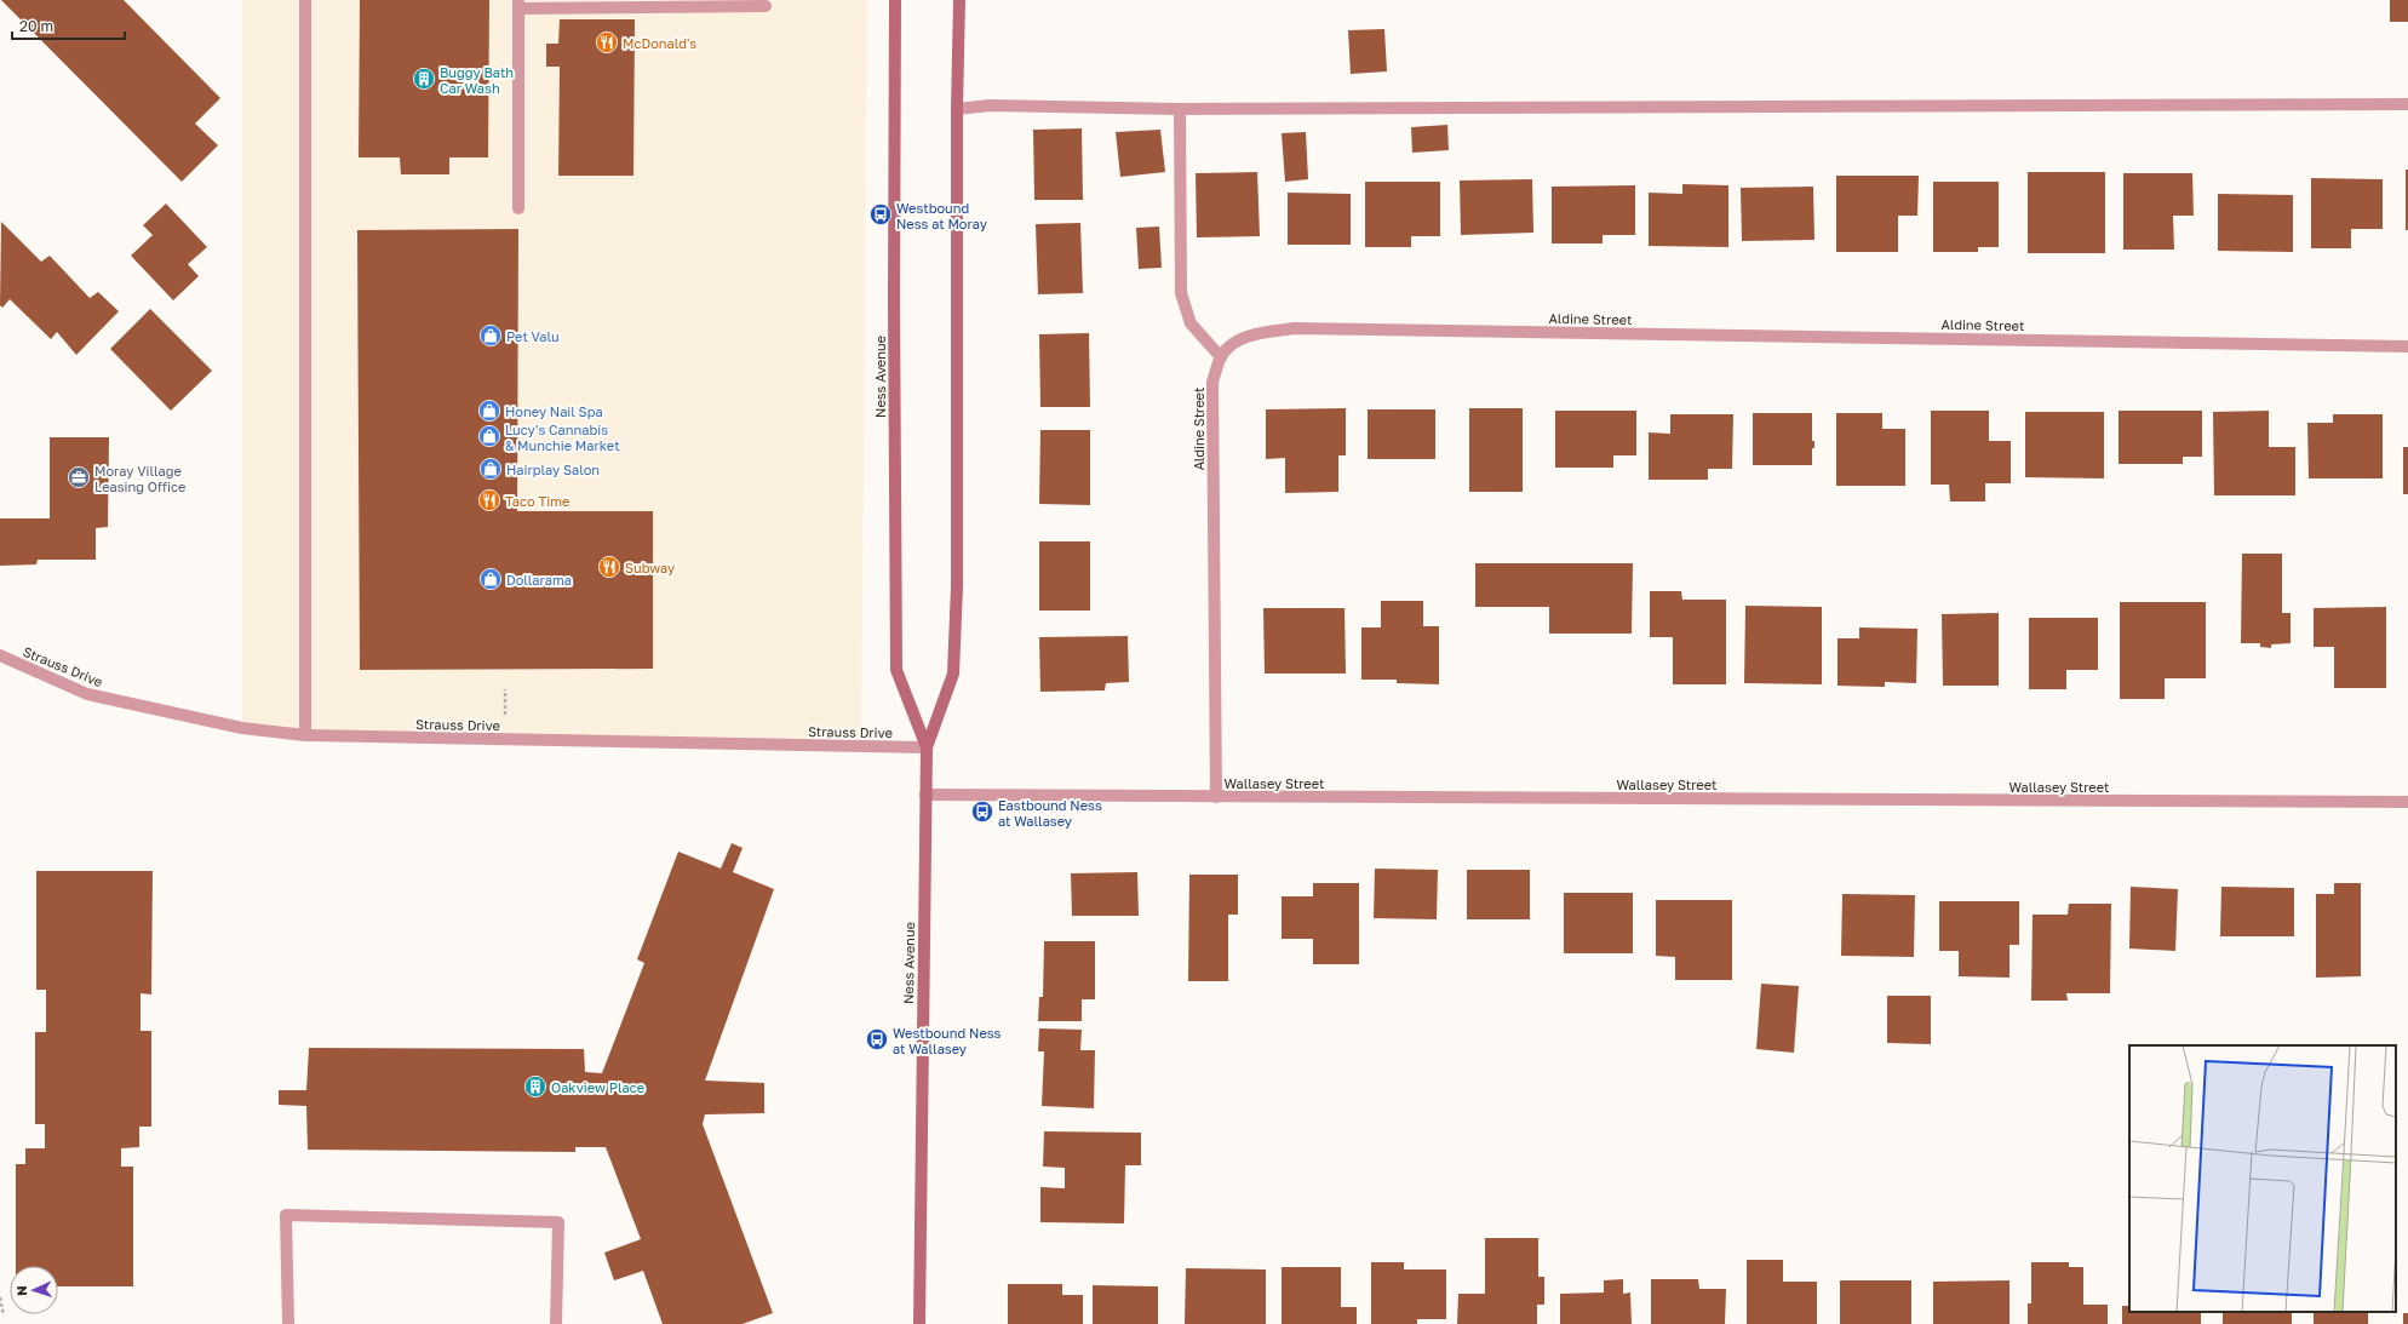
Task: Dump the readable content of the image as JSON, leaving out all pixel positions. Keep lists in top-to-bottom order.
{
  "streets": {
    "main road": ["Ness Avenue"],
    "street": ["Aldine Street", "Strauss Drive", "Wallasey Street"]
  },
  "crossings": [
    ["Aldine Street", "Wallasey Street"],
    ["Ness Avenue", "Strauss Drive"],
    ["Ness Avenue", "Wallasey Street"]
  ],
  "places": {
    "restaurant": ["McDonald's", "Taco Time", "Subway"],
    "building": ["Buggy Bath Car Wash", "Oakview Place"],
    "bus stop": ["Westbound Ness at Moray", "Eastbound Ness at Wallasey", "Westbound Ness at Wallasey"],
    "shop": [
      "Pet Valu",
      "Honey Nail Spa",
      "Lucy's Cannabis & Munchie Market",
      "Hairplay Salon",
      "Dollarama"
    ],
    "office": ["Moray Village Leasing Office"]
  },
  "scale_bar": "20 m",
  "north": "left"
}
